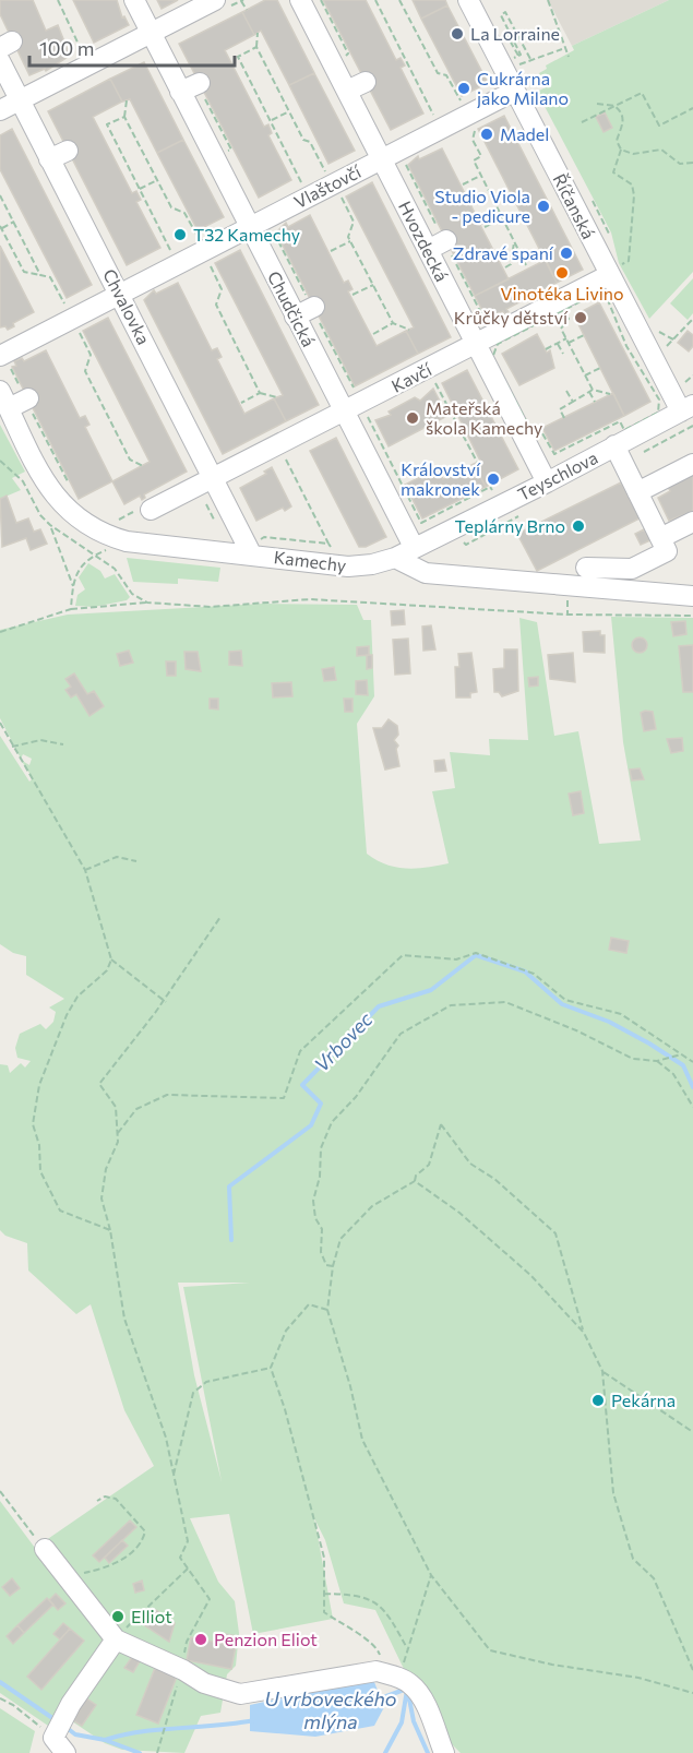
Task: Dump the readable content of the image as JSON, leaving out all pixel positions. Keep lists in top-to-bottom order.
{
  "streets": {
    "street": [
      "Vlaštovčí",
      "Říčanská",
      "Hvozdecká",
      "Chvalovka",
      "Chudčická",
      "Kavčí",
      "Teyschlova",
      "Kamechy"
    ]
  },
  "crossings": [
    ["Vlaštovčí", "Říčanská"],
    ["Vlaštovčí", "Hvozdecká"],
    ["Vlaštovčí", "Chvalovka"],
    ["Vlaštovčí", "Chudčická"],
    ["Říčanská", "Kavčí"],
    ["Říčanská", "Teyschlova"],
    ["Hvozdecká", "Kavčí"],
    ["Hvozdecká", "Teyschlova"],
    ["Chvalovka", "Kavčí"],
    ["Chvalovka", "Kamechy"],
    ["Chudčická", "Kavčí"],
    ["Chudčická", "Teyschlova"],
    ["Teyschlova", "Kamechy"]
  ],
  "water": ["Vrbovec", "U vrboveckého mlýna"],
  "places": [
    "La Lorraine",
    "Cukrárna jako Milano",
    "Madel",
    "Studio Viola - pedicure",
    "T32 Kamechy",
    "Zdravé spaní",
    "Vinotéka Livino",
    "Krůčky dětství",
    "Mateřská škola Kamechy",
    "Království makronek",
    "Teplárny Brno",
    "Pekárna",
    "Elliot",
    "Penzion Eliot"
  ],
  "scale_bar": "100 m"
}
